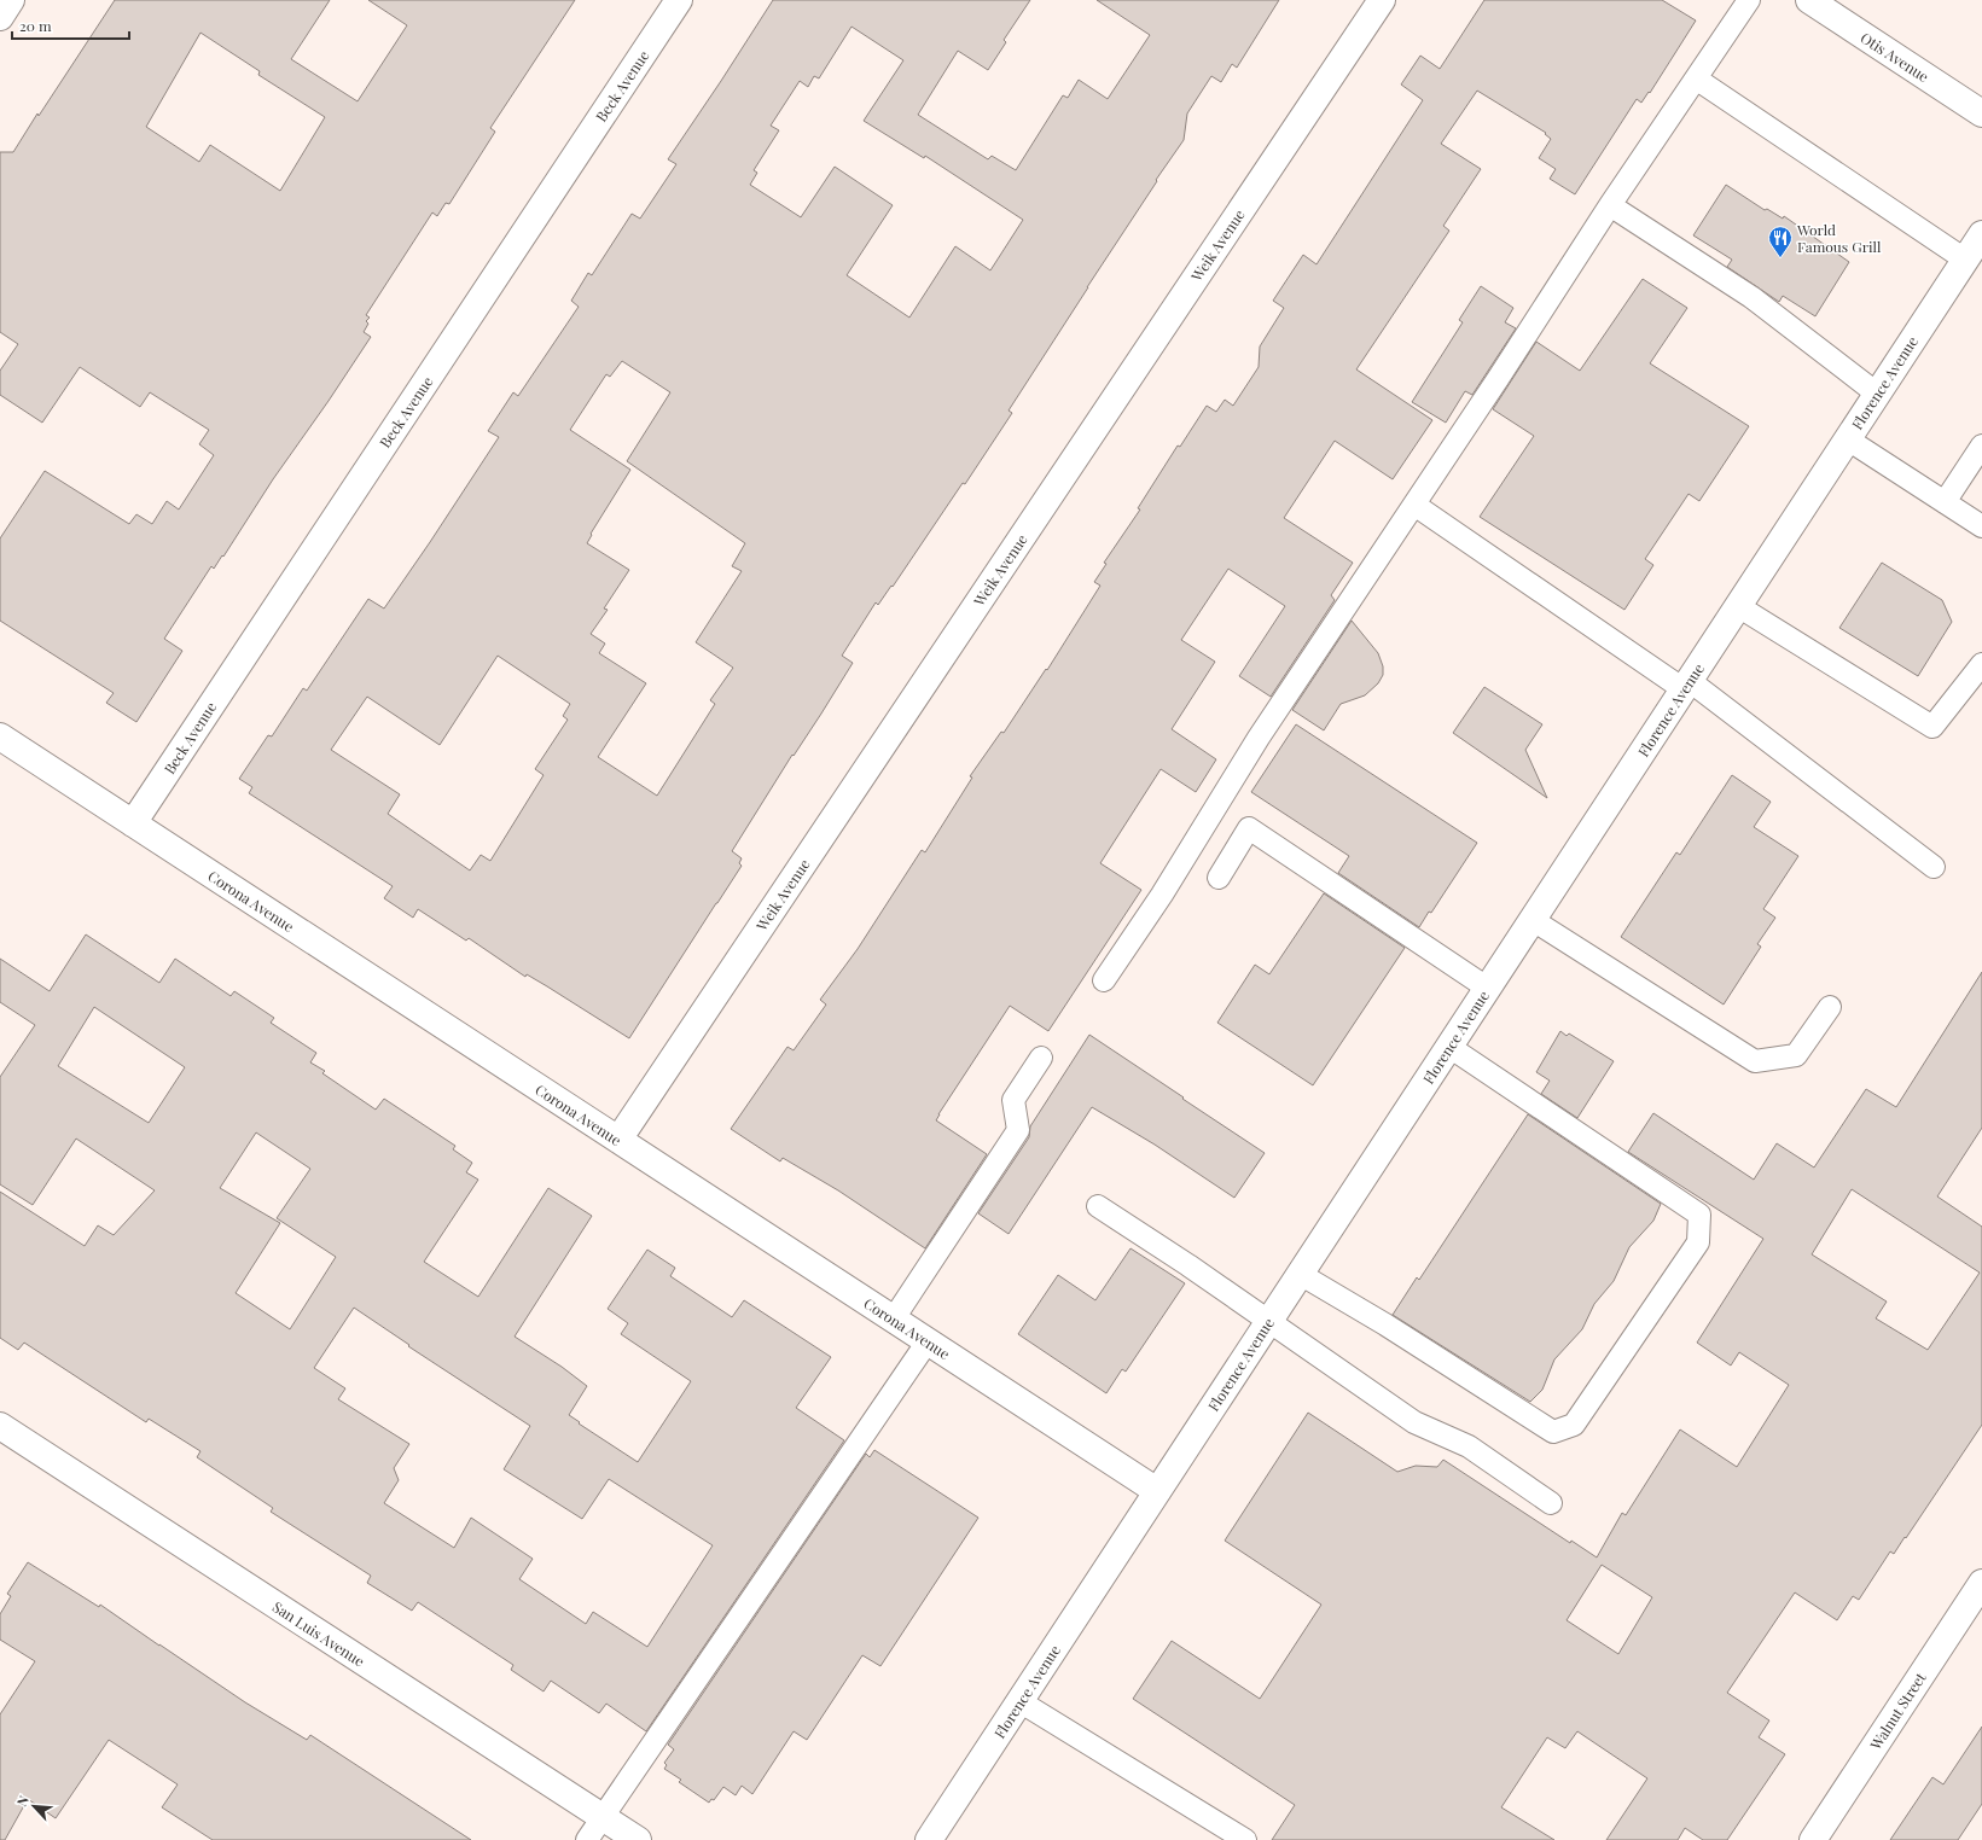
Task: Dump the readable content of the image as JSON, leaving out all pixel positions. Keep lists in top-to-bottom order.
{
  "streets": {
    "street": [
      "Otis Avenue",
      "Beck Avenue",
      "Weik Avenue",
      "Florence Avenue",
      "Corona Avenue",
      "San Luis Avenue",
      "Walnut Street"
    ]
  },
  "crossings": [
    ["Beck Avenue", "Corona Avenue"],
    ["Weik Avenue", "Corona Avenue"],
    ["Florence Avenue", "Corona Avenue"]
  ],
  "places": {
    "restaurant": ["World Famous Grill"]
  },
  "scale_bar": "20 m",
  "north": "top left"
}
